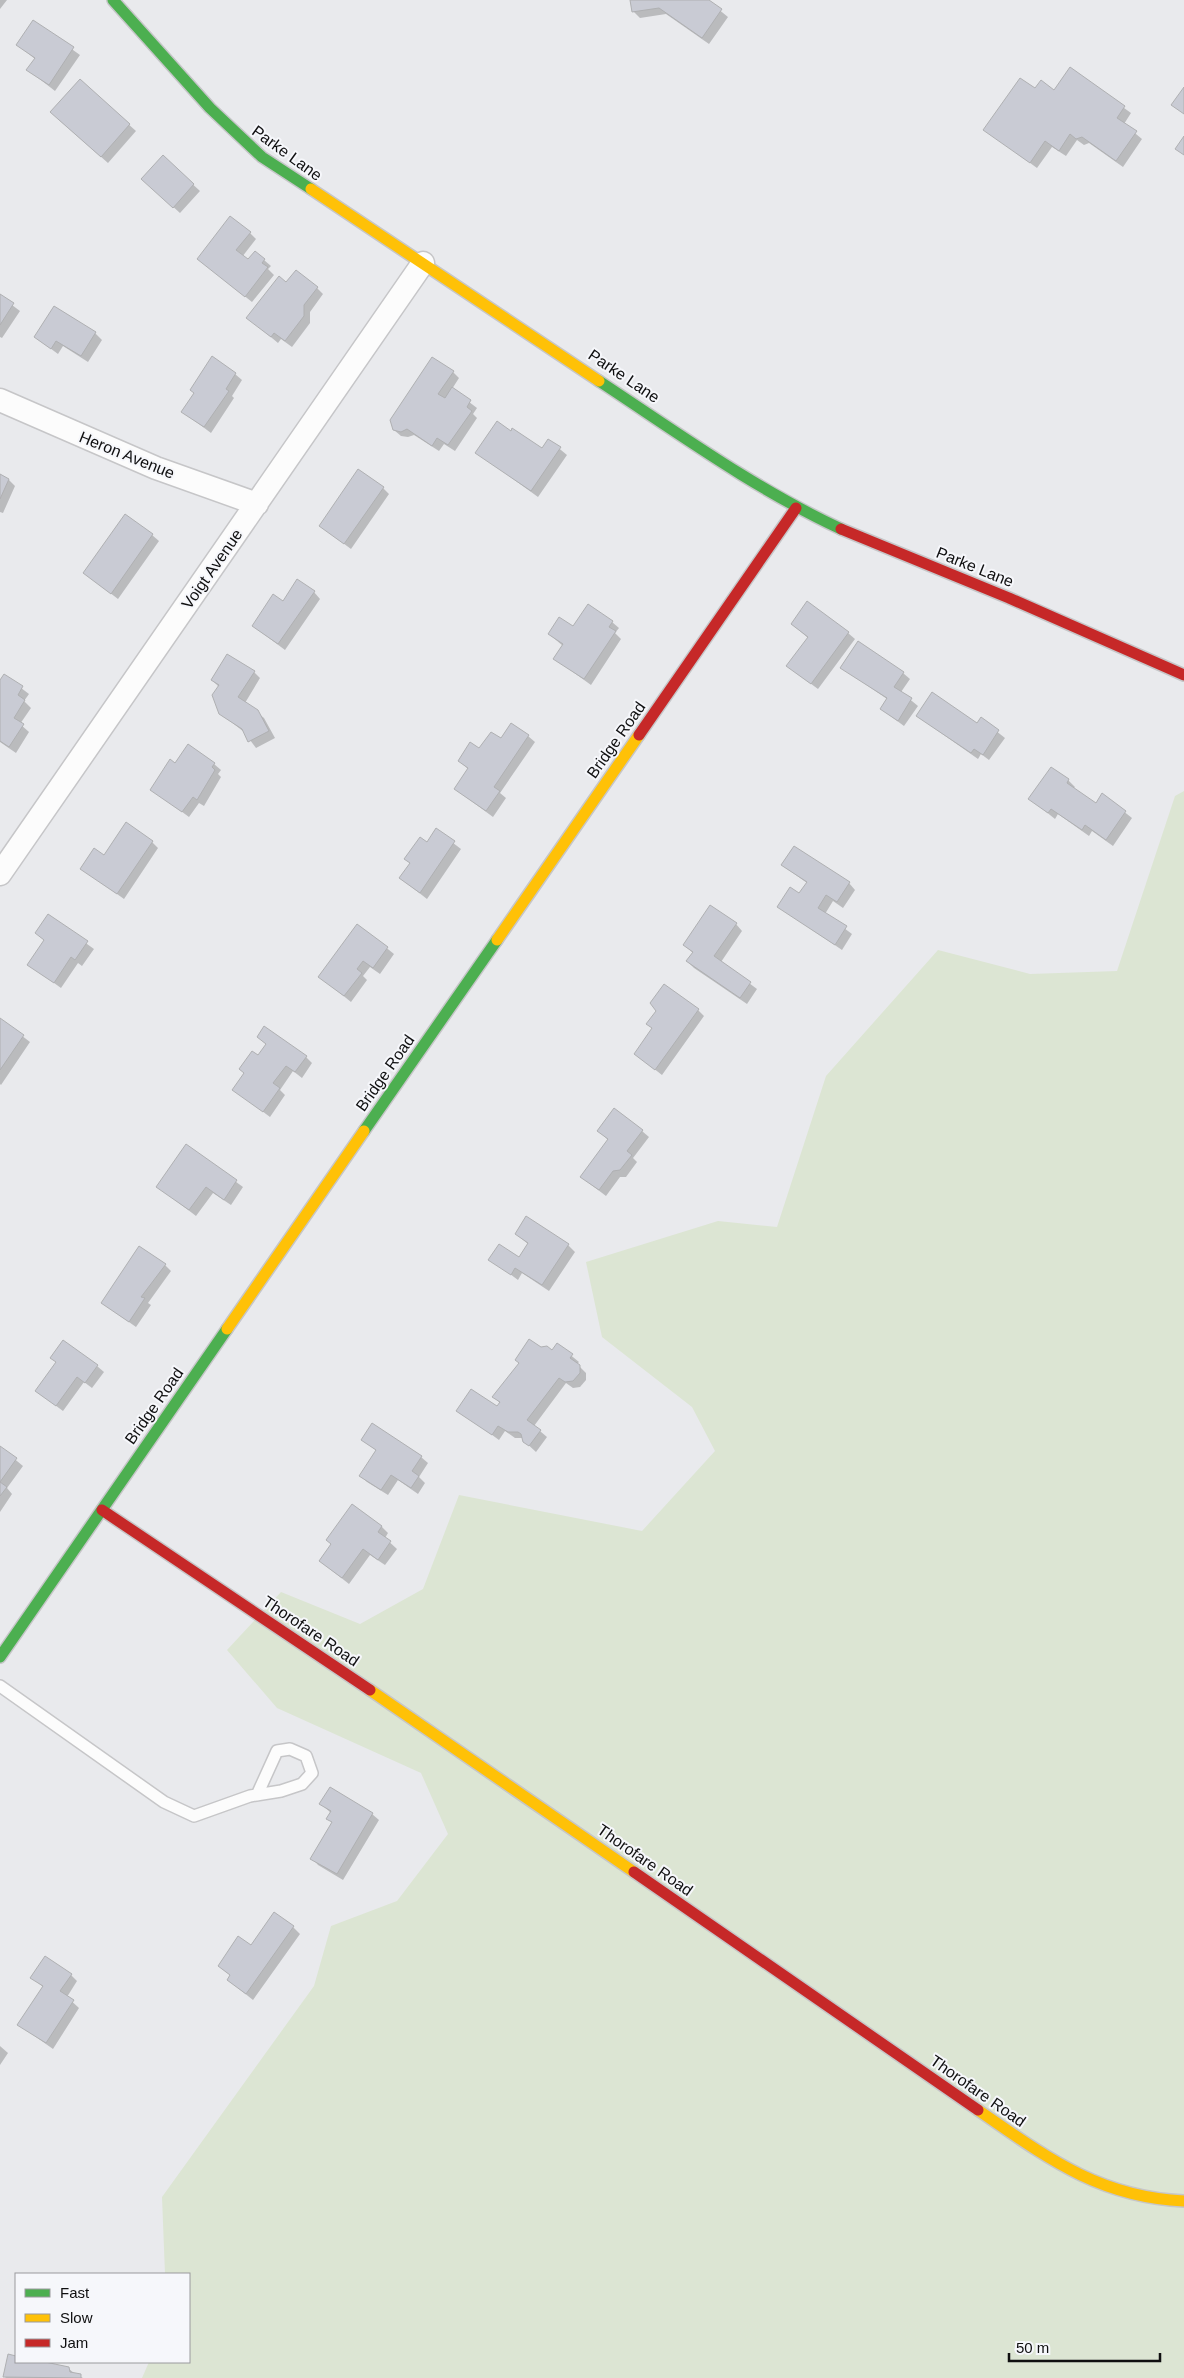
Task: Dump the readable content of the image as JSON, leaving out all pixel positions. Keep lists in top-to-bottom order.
{
  "streets": {
    "street": [
      "Parke Lane",
      "Heron Avenue",
      "Voigt Avenue",
      "Bridge Road",
      "Thorofare Road"
    ]
  },
  "crossings": [
    ["Parke Lane", "Voigt Avenue"],
    ["Parke Lane", "Bridge Road"],
    ["Heron Avenue", "Voigt Avenue"],
    ["Bridge Road", "Thorofare Road"]
  ],
  "legend": ["Fast", "Slow", "Jam"],
  "scale_bar": "50 m"
}
